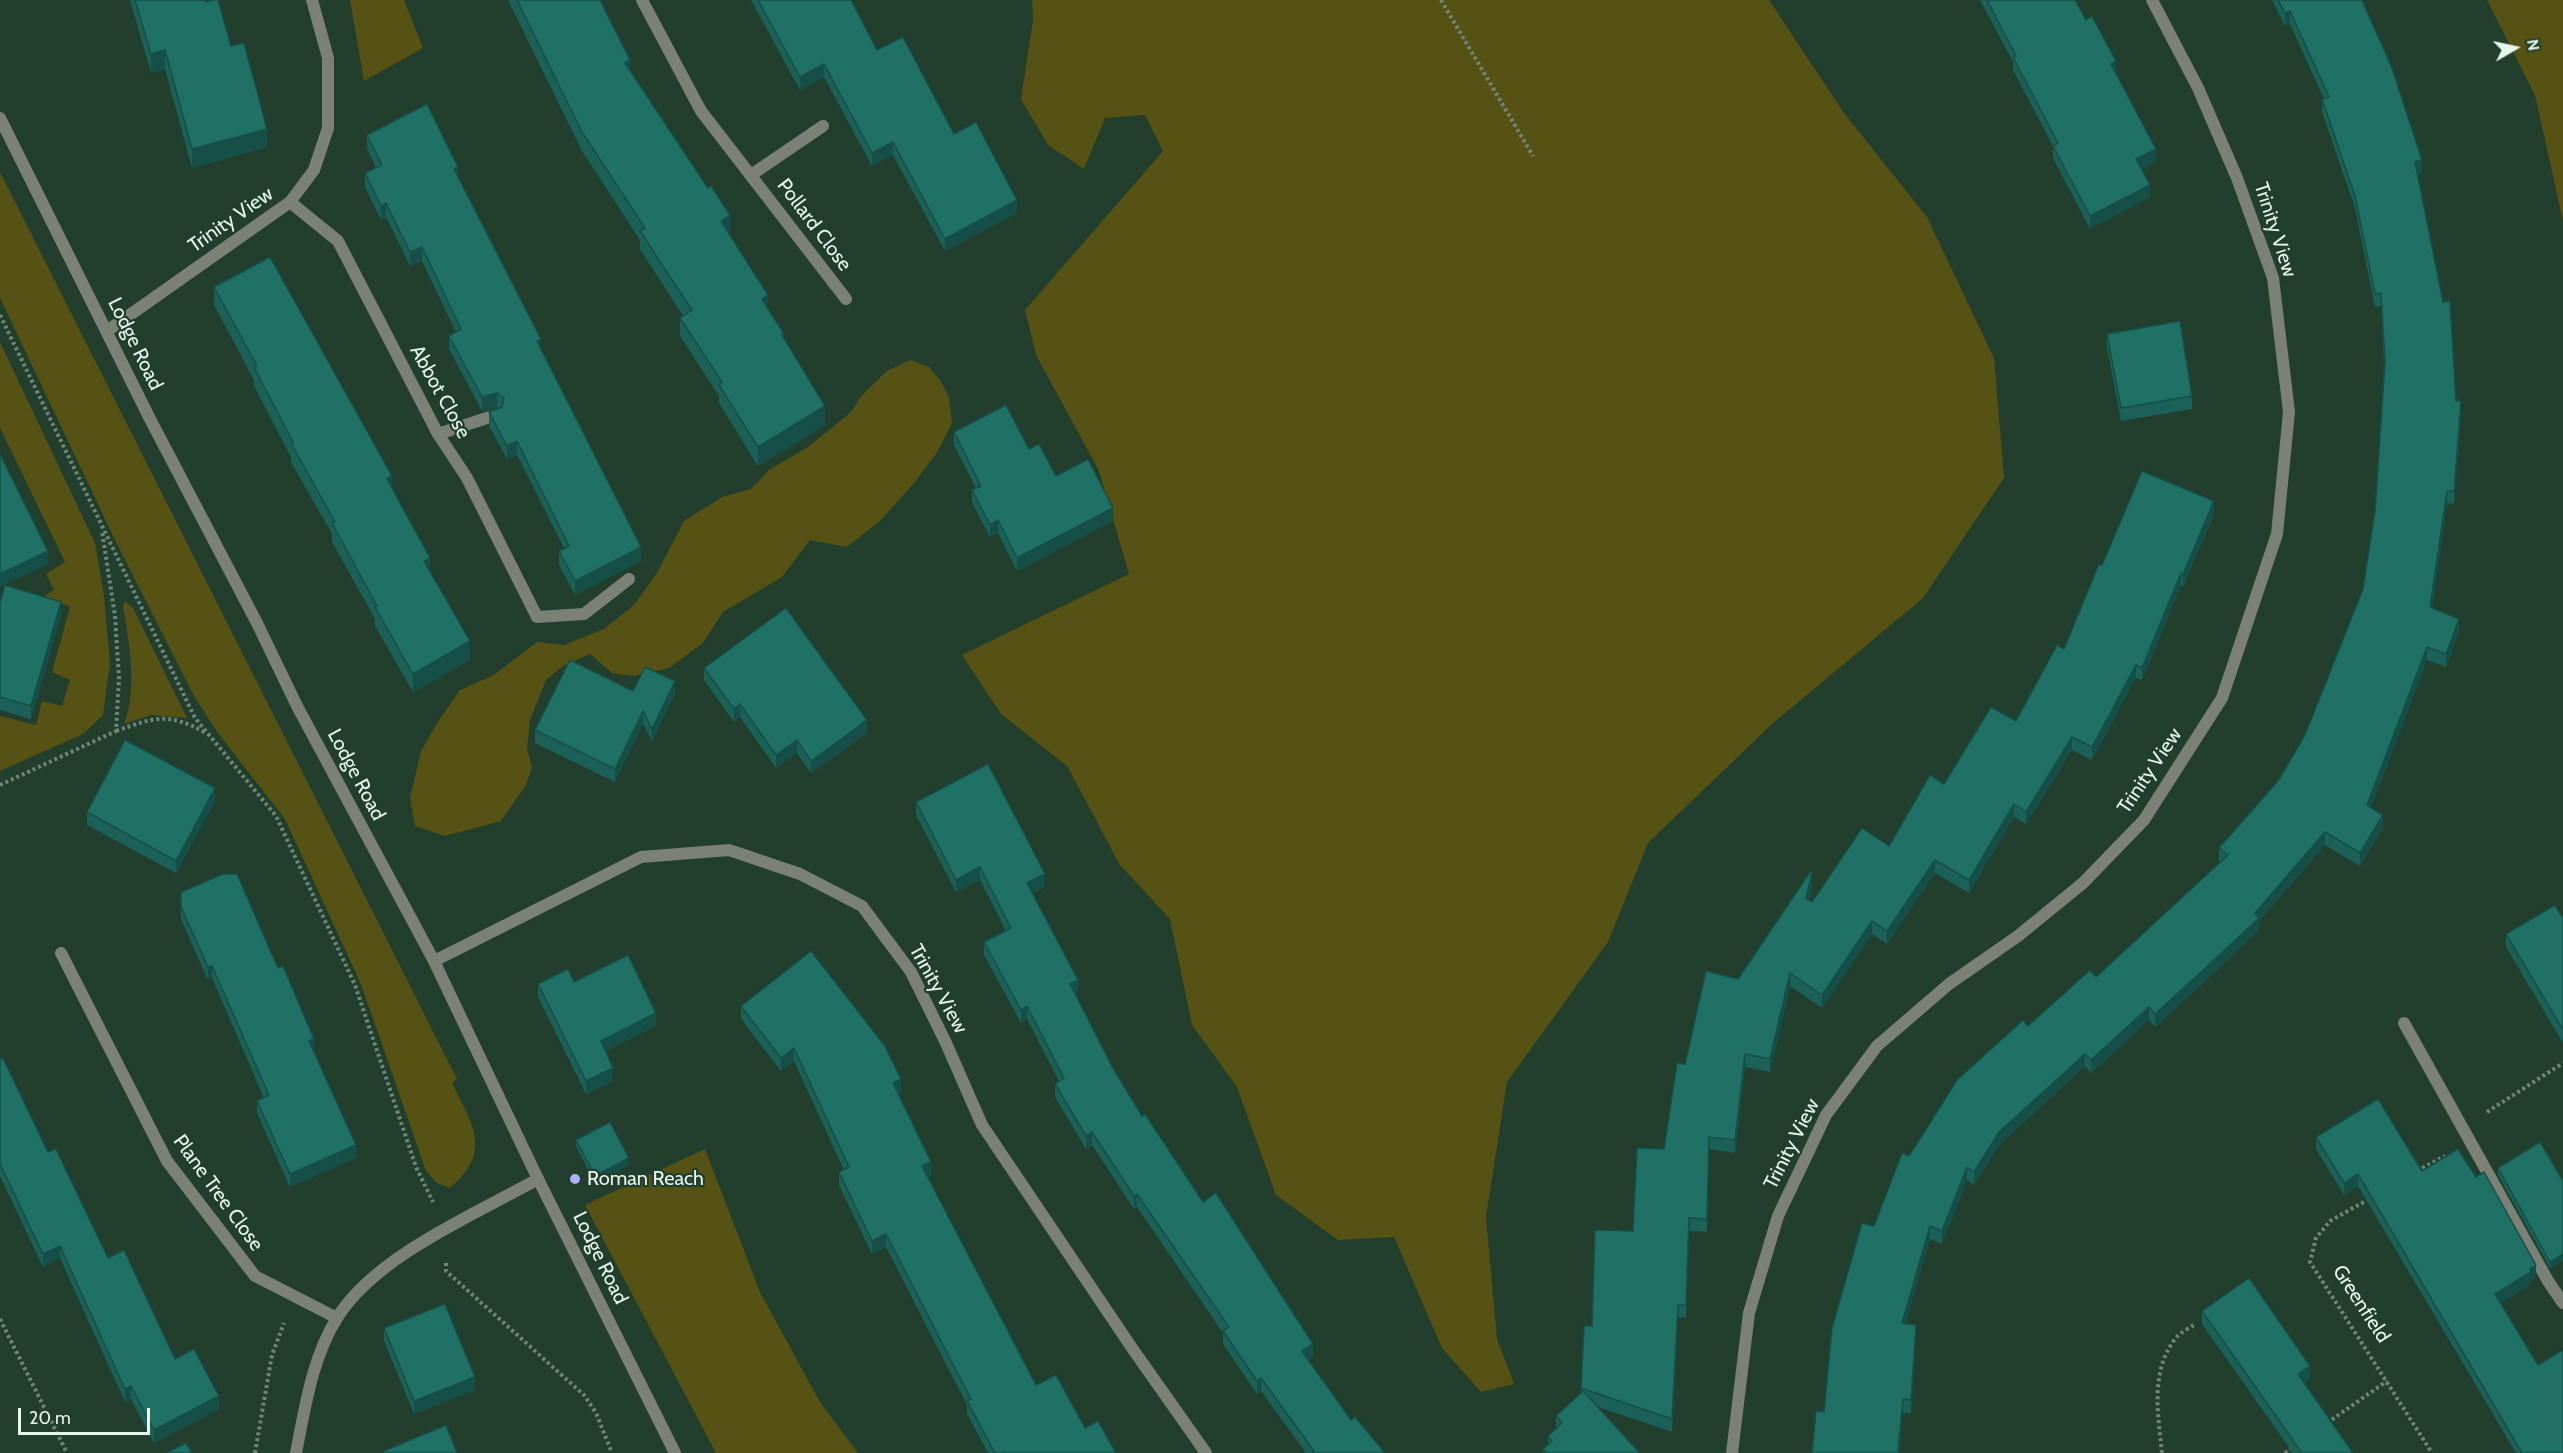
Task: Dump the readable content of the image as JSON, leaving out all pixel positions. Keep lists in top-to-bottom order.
{
  "streets": {
    "street": [
      "Trinity View",
      "Pollard Close",
      "Lodge Road",
      "Abbot Close",
      "Plane Tree Close"
    ],
    "path": ["Greenfield"]
  },
  "crossings": [
    ["Trinity View", "Lodge Road"],
    ["Trinity View", "Abbot Close"]
  ],
  "places": ["Roman Reach"],
  "scale_bar": "20 m",
  "north": "right"
}
